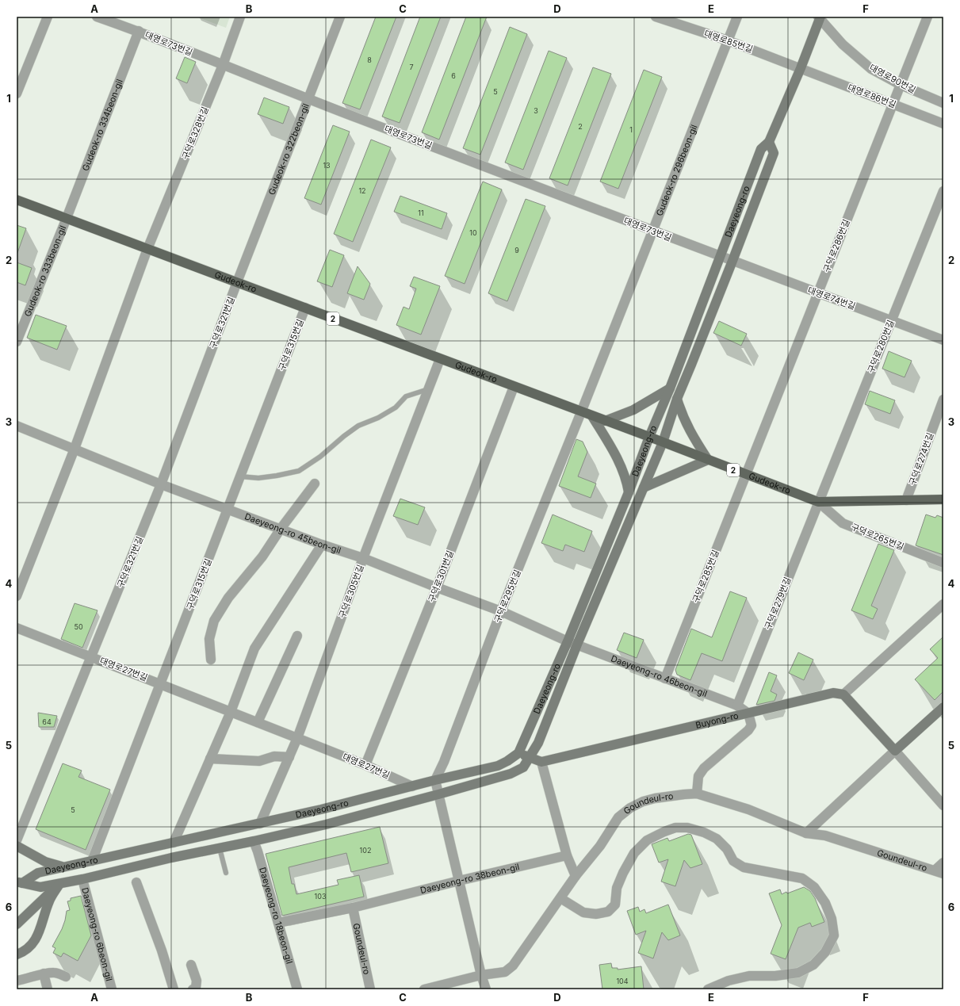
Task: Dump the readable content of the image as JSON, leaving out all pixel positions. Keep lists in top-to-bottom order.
{
  "streets": {
    "main road": [
      "Daeyeong-ro",
      "Gudeok-ro",
      "2",
      "Buyong-ro"
    ],
    "street": [
      "대영로85번길",
      "대영로73번길",
      "대영로90번길",
      "대영로86번길",
      "Gudeok-ro 334beon-gil",
      "구덕로328번길",
      "Gudeok-ro 322beon-gil",
      "Gudeok-ro 296beon-gil",
      "구덕로286번길",
      "Gudeok-ro 333beon-gil",
      "대영로74번길",
      "구덕로321번길",
      "구덕로315번길",
      "구덕로280번길",
      "구덕로274번길",
      "Daeyeong-ro 45beon-gil",
      "구덕로265번길",
      "구덕로301번길",
      "구덕로285번길",
      "구덕로305번길",
      "구덕로295번길",
      "구덕로279번길",
      "대영로27번길",
      "Daeyeong-ro 46beon-gil",
      "Goundeul-ro",
      "Daeyeong-ro 38beon-gil",
      "Daeyeong-ro 18beon-gil",
      "Daeyeong-ro 6beon-gil"
    ]
  },
  "crossings": [
    ["대영로85번길", "대영로86번길"],
    ["대영로85번길", "Gudeok-ro 296beon-gil"],
    ["대영로85번길", "Daeyeong-ro"],
    ["대영로73번길", "Gudeok-ro 334beon-gil"],
    ["대영로73번길", "구덕로328번길"],
    ["대영로73번길", "Gudeok-ro 322beon-gil"],
    ["대영로73번길", "Gudeok-ro 296beon-gil"],
    ["대영로73번길", "Daeyeong-ro"],
    ["대영로73번길", "대영로74번길"],
    ["대영로90번길", "Daeyeong-ro"],
    ["대영로90번길", "구덕로286번길"],
    ["대영로86번길", "Daeyeong-ro"],
    ["대영로86번길", "구덕로286번길"],
    ["Gudeok-ro 334beon-gil", "Gudeok-ro 333beon-gil"],
    ["Gudeok-ro 334beon-gil", "Gudeok-ro"],
    ["구덕로328번길", "Gudeok-ro"],
    ["구덕로328번길", "Daeyeong-ro 45beon-gil"],
    ["Gudeok-ro 322beon-gil", "Gudeok-ro"],
    ["Gudeok-ro 322beon-gil", "구덕로321번길"],
    ["Gudeok-ro 296beon-gil", "Gudeok-ro"],
    ["Gudeok-ro 296beon-gil", "구덕로295번길"],
    ["Daeyeong-ro", "Gudeok-ro"],
    ["Daeyeong-ro", "대영로74번길"],
    ["Daeyeong-ro", "구덕로315번길"],
    ["Daeyeong-ro", "Daeyeong-ro 45beon-gil"],
    ["Daeyeong-ro", "구덕로305번길"],
    ["Daeyeong-ro", "구덕로295번길"],
    ["Daeyeong-ro", "대영로27번길"],
    ["Daeyeong-ro", "Daeyeong-ro 46beon-gil"],
    ["Daeyeong-ro", "Daeyeong-ro 18beon-gil"],
    ["Daeyeong-ro", "Daeyeong-ro 6beon-gil"],
    ["구덕로286번길", "Gudeok-ro"],
    ["구덕로286번길", "대영로74번길"],
    ["구덕로286번길", "구덕로285번길"],
    ["Gudeok-ro 333beon-gil", "Gudeok-ro"],
    ["Gudeok-ro", "구덕로321번길"],
    ["Gudeok-ro", "구덕로315번길"],
    ["Gudeok-ro", "구덕로280번길"],
    ["Gudeok-ro", "구덕로274번길"],
    ["Gudeok-ro", "구덕로265번길"],
    ["Gudeok-ro", "구덕로301번길"],
    ["Gudeok-ro", "구덕로285번길"],
    ["Gudeok-ro", "구덕로305번길"],
    ["Gudeok-ro", "구덕로295번길"],
    ["Gudeok-ro", "구덕로279번길"],
    ["대영로74번길", "구덕로280번길"],
    ["구덕로321번길", "Daeyeong-ro 45beon-gil"],
    ["구덕로321번길", "대영로27번길"],
    ["구덕로315번길", "Daeyeong-ro 45beon-gil"],
    ["구덕로315번길", "대영로27번길"],
    ["구덕로280번길", "구덕로265번길"],
    ["구덕로280번길", "구덕로279번길"],
    ["Daeyeong-ro 45beon-gil", "구덕로301번길"],
    ["Daeyeong-ro 45beon-gil", "구덕로305번길"],
    ["Daeyeong-ro 45beon-gil", "구덕로295번길"],
    ["Daeyeong-ro 45beon-gil", "Daeyeong-ro 46beon-gil"],
    ["구덕로265번길", "구덕로279번길"],
    ["구덕로301번길", "대영로27번길"],
    ["구덕로285번길", "Daeyeong-ro 46beon-gil"],
    ["구덕로305번길", "대영로27번길"],
    ["구덕로279번길", "Daeyeong-ro 46beon-gil"],
    ["Daeyeong-ro 46beon-gil", "Buyong-ro"],
    ["Goundeul-ro", "Daeyeong-ro 38beon-gil"],
    ["Daeyeong-ro 38beon-gil", "Daeyeong-ro 18beon-gil"]
  ],
  "house_numbers": [
    "8",
    "7",
    "6",
    "5",
    "3",
    "2",
    "1",
    "13",
    "12",
    "11",
    "10",
    "9",
    "50",
    "64",
    "5",
    "102",
    "103",
    "104"
  ],
  "grid": {
    "columns": [
      "A",
      "B",
      "C",
      "D",
      "E",
      "F"
    ],
    "rows": [
      "1",
      "2",
      "3",
      "4",
      "5",
      "6"
    ]
  }
}
